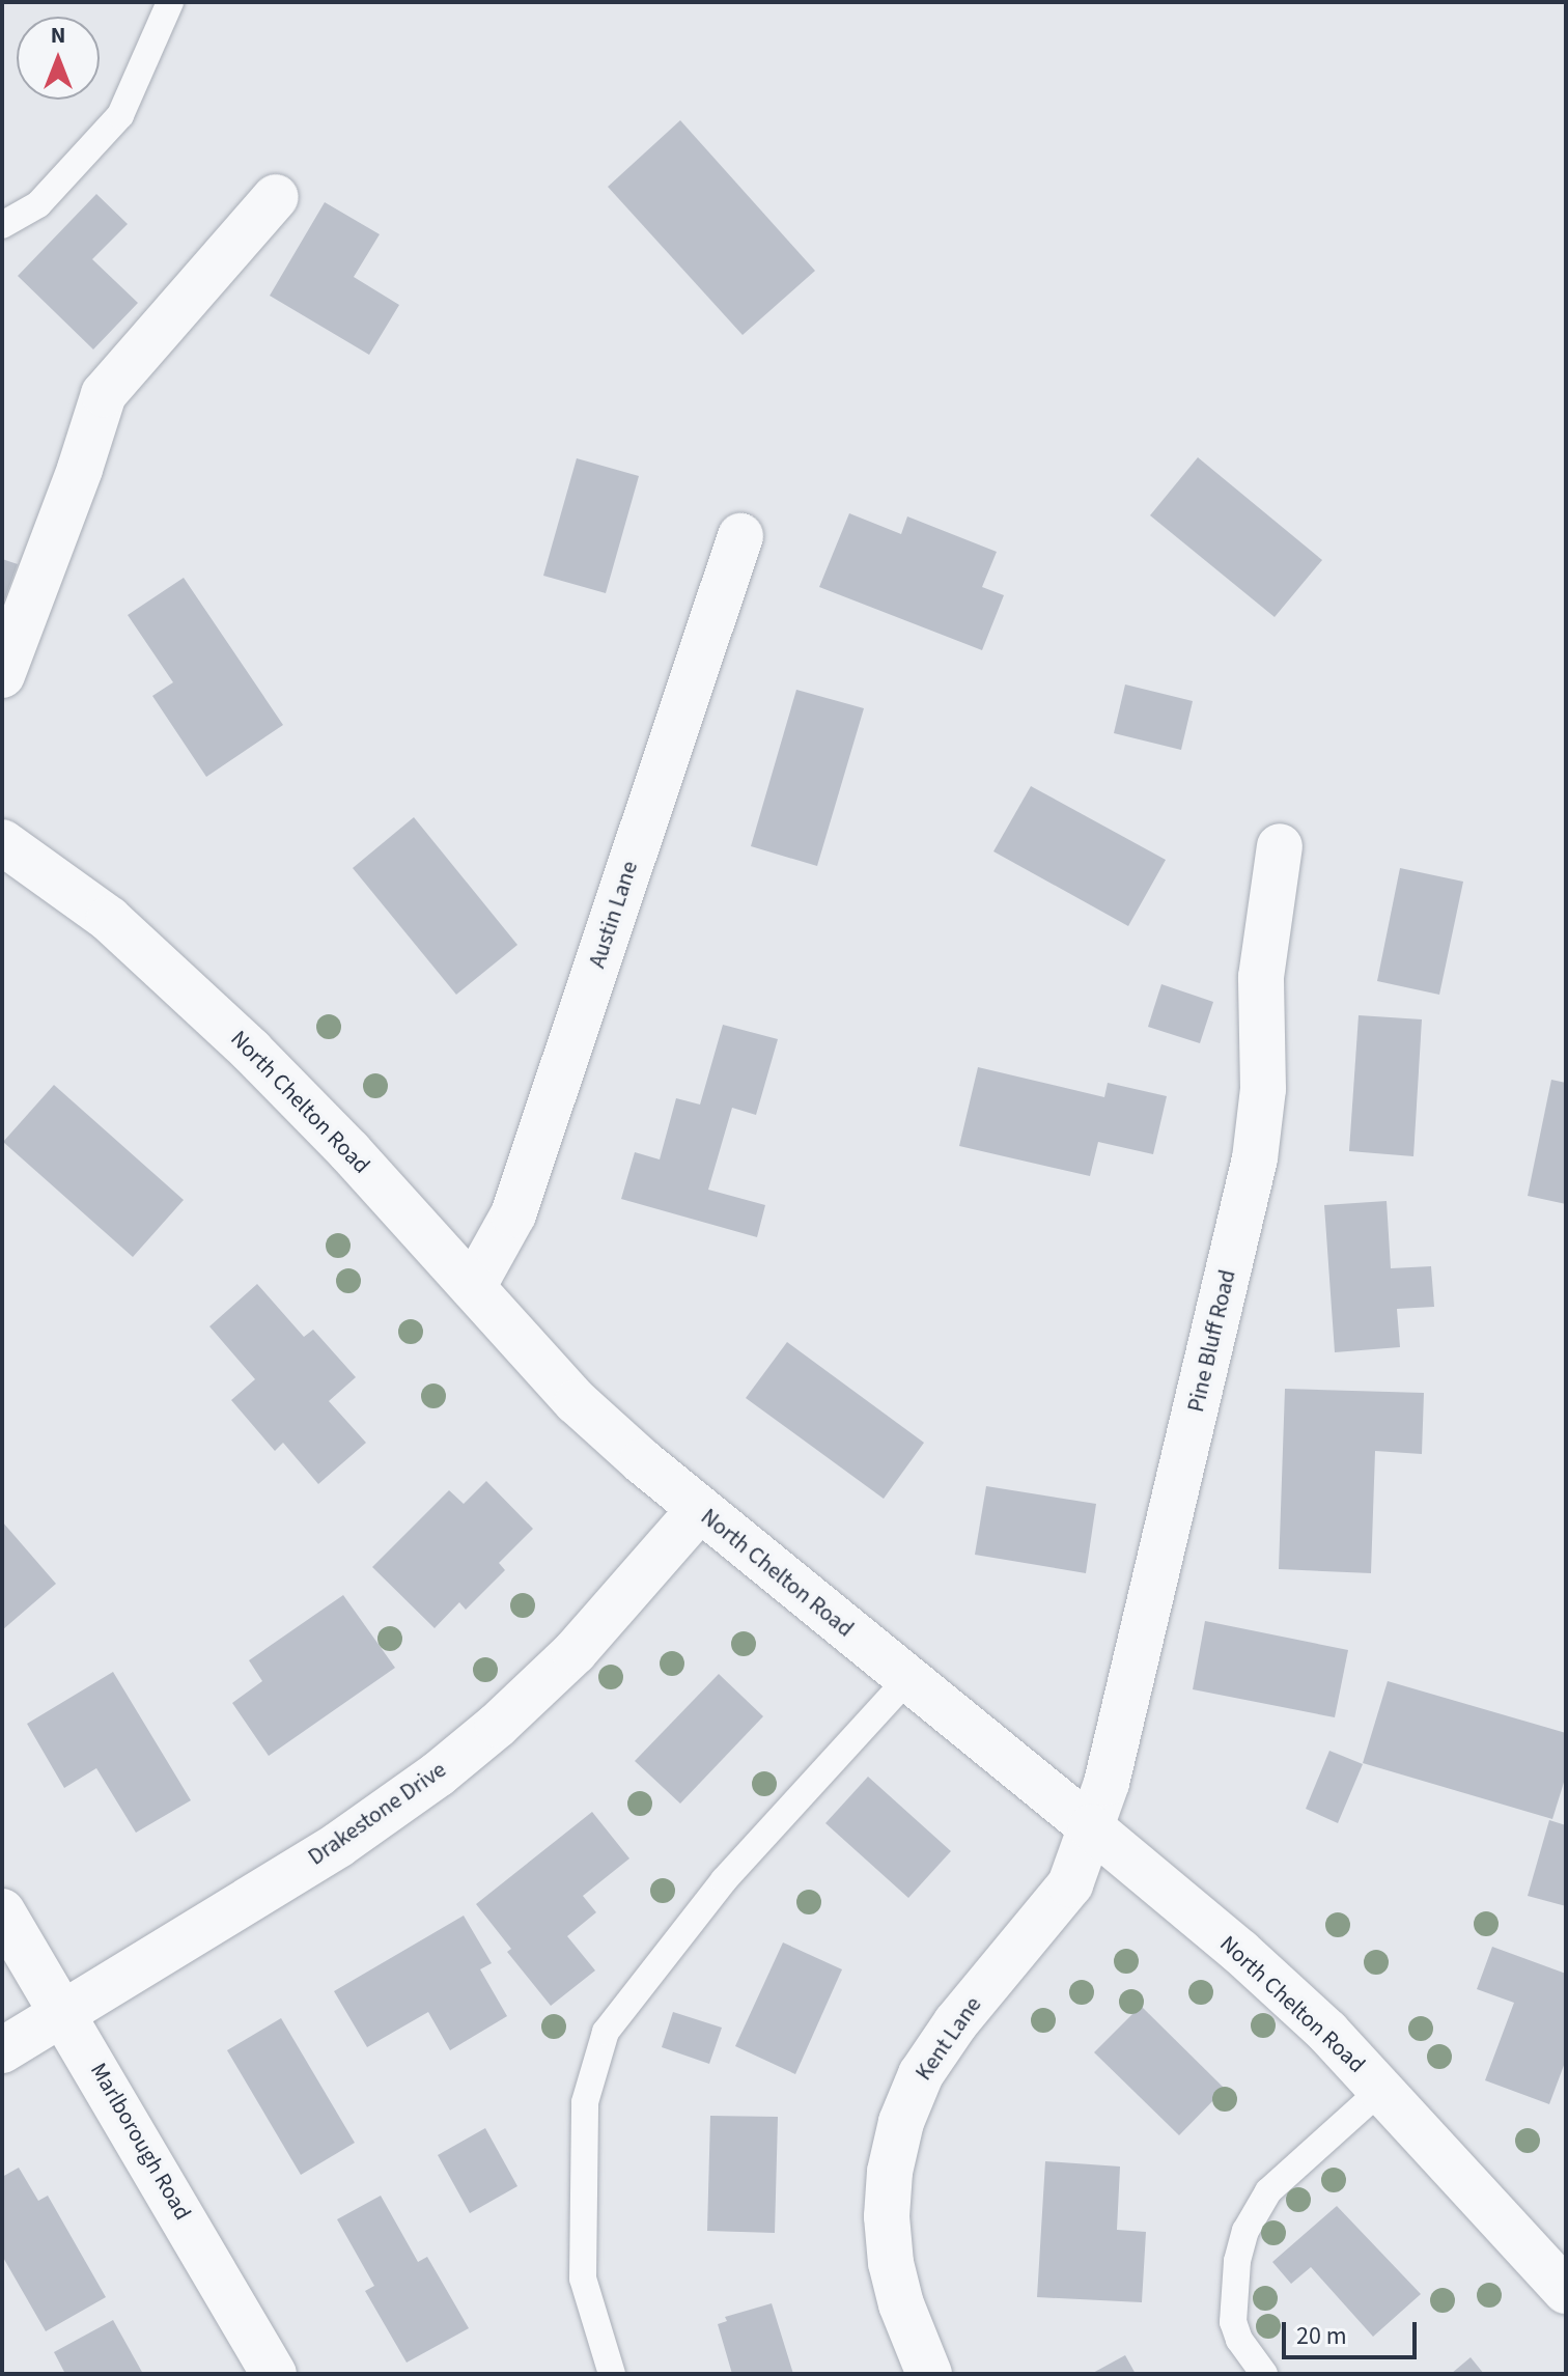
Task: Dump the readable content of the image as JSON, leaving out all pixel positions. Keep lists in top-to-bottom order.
{
  "streets": {
    "street": [
      "Austin Lane",
      "North Chelton Road",
      "Pine Bluff Road",
      "Drakestone Drive",
      "Kent Lane",
      "Marlborough Road"
    ]
  },
  "crossings": [
    ["Austin Lane", "North Chelton Road"],
    ["North Chelton Road", "Pine Bluff Road"],
    ["North Chelton Road", "Drakestone Drive"],
    ["North Chelton Road", "Kent Lane"],
    ["Pine Bluff Road", "Kent Lane"],
    ["Drakestone Drive", "Marlborough Road"]
  ],
  "scale_bar": "20 m",
  "north": "top"
}
